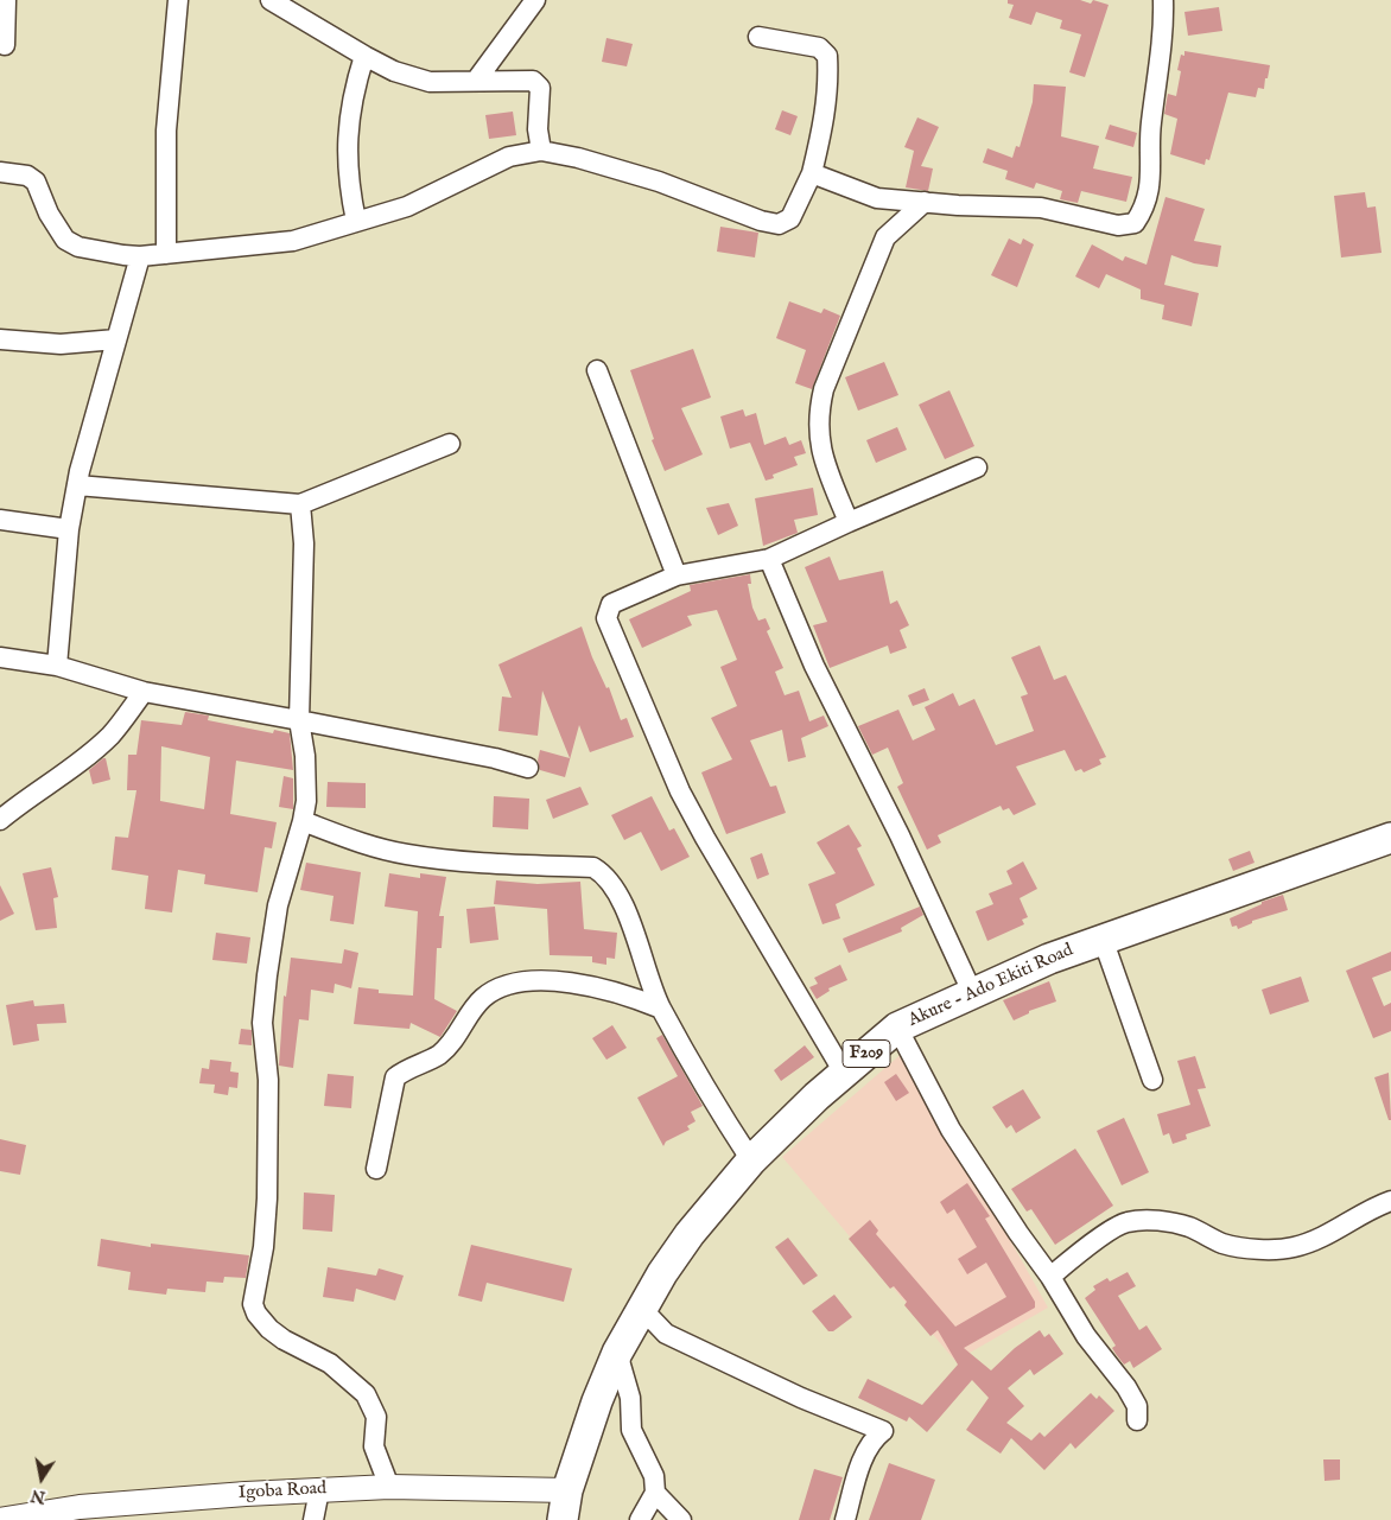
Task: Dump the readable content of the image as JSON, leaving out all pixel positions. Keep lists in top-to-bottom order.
{
  "streets": {
    "main road": ["Akure - Ado Ekiti Road", "F209"],
    "street": ["Igoba Road"]
  },
  "crossings": [
    ["Akure - Ado Ekiti Road", "Igoba Road"]
  ],
  "north": "bottom"
}
